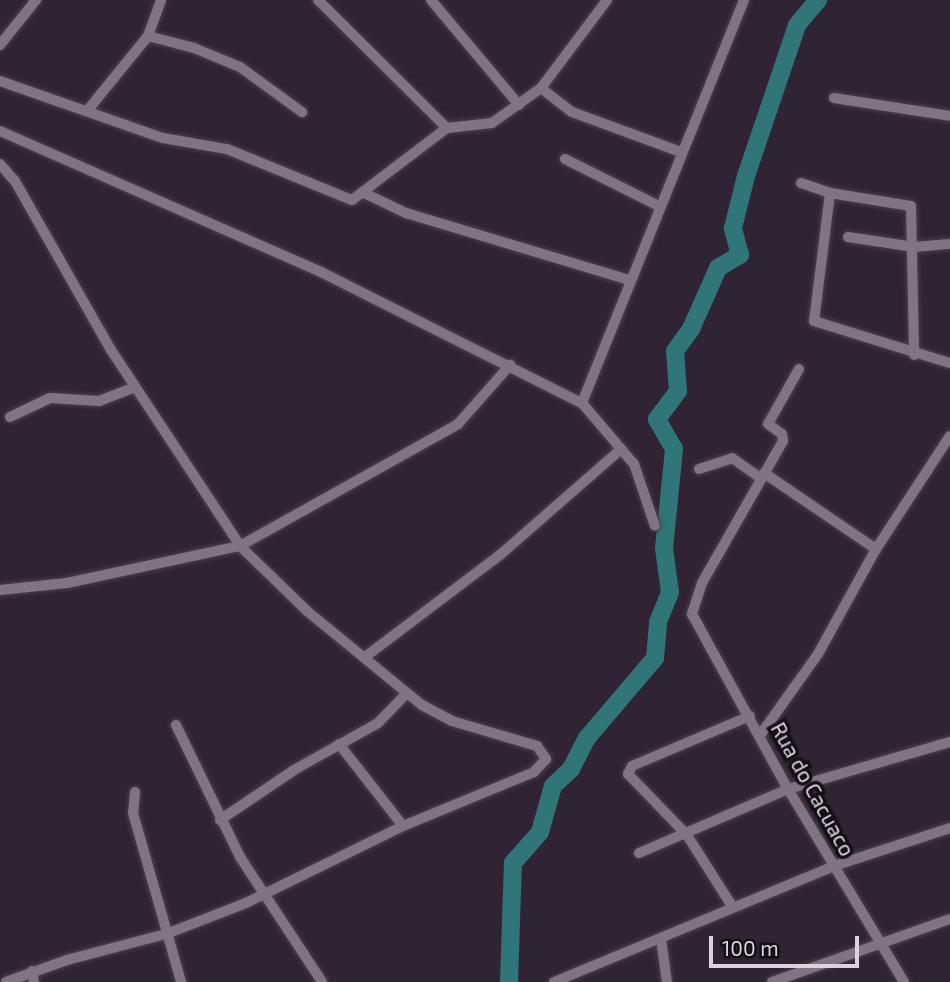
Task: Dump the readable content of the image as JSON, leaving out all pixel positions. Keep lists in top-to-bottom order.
{
  "streets": {
    "street": ["Rua do Cacuaco"]
  },
  "scale_bar": "100 m"
}
